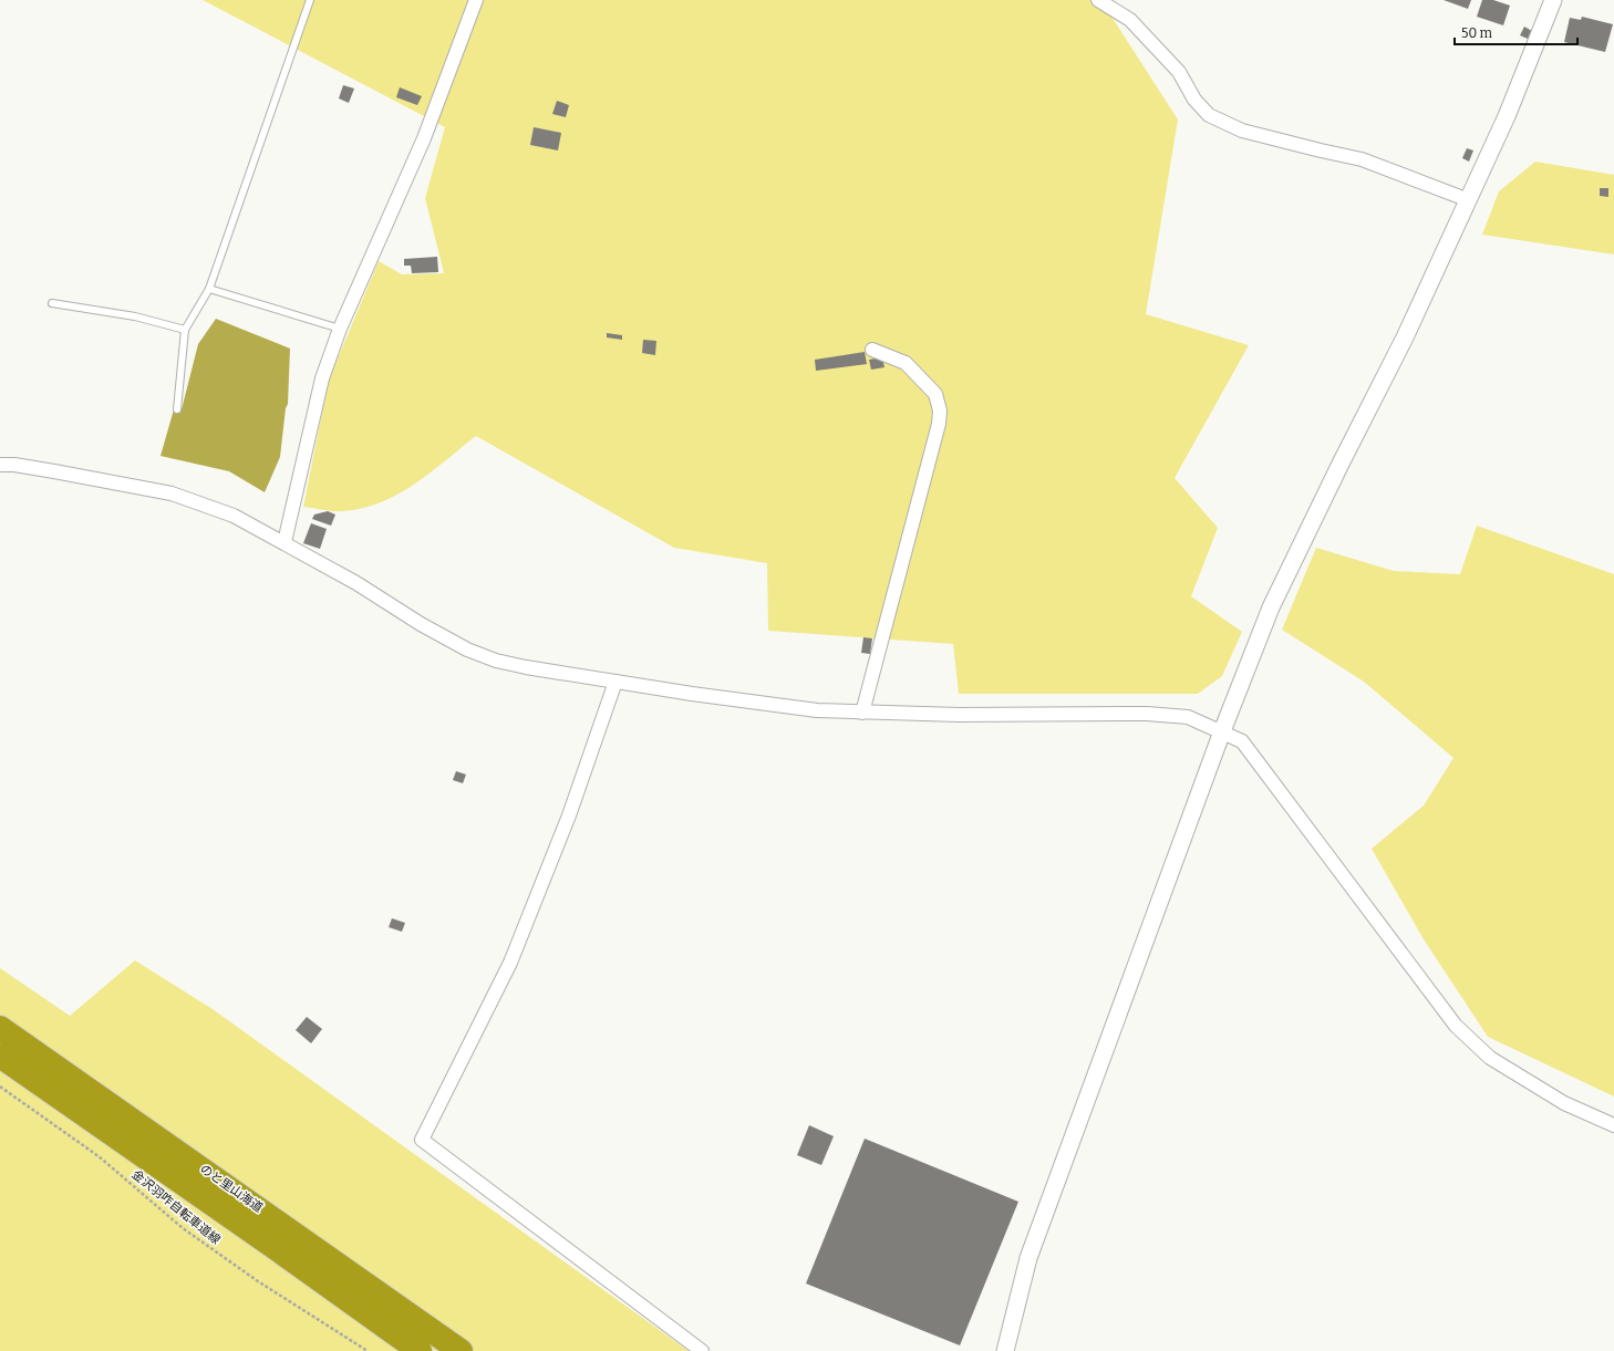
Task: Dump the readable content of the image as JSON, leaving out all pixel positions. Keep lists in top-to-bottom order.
{
  "streets": {
    "highway": ["のと里山海道"],
    "path": ["金沢羽咋自転車道線"]
  },
  "scale_bar": "50 m"
}
